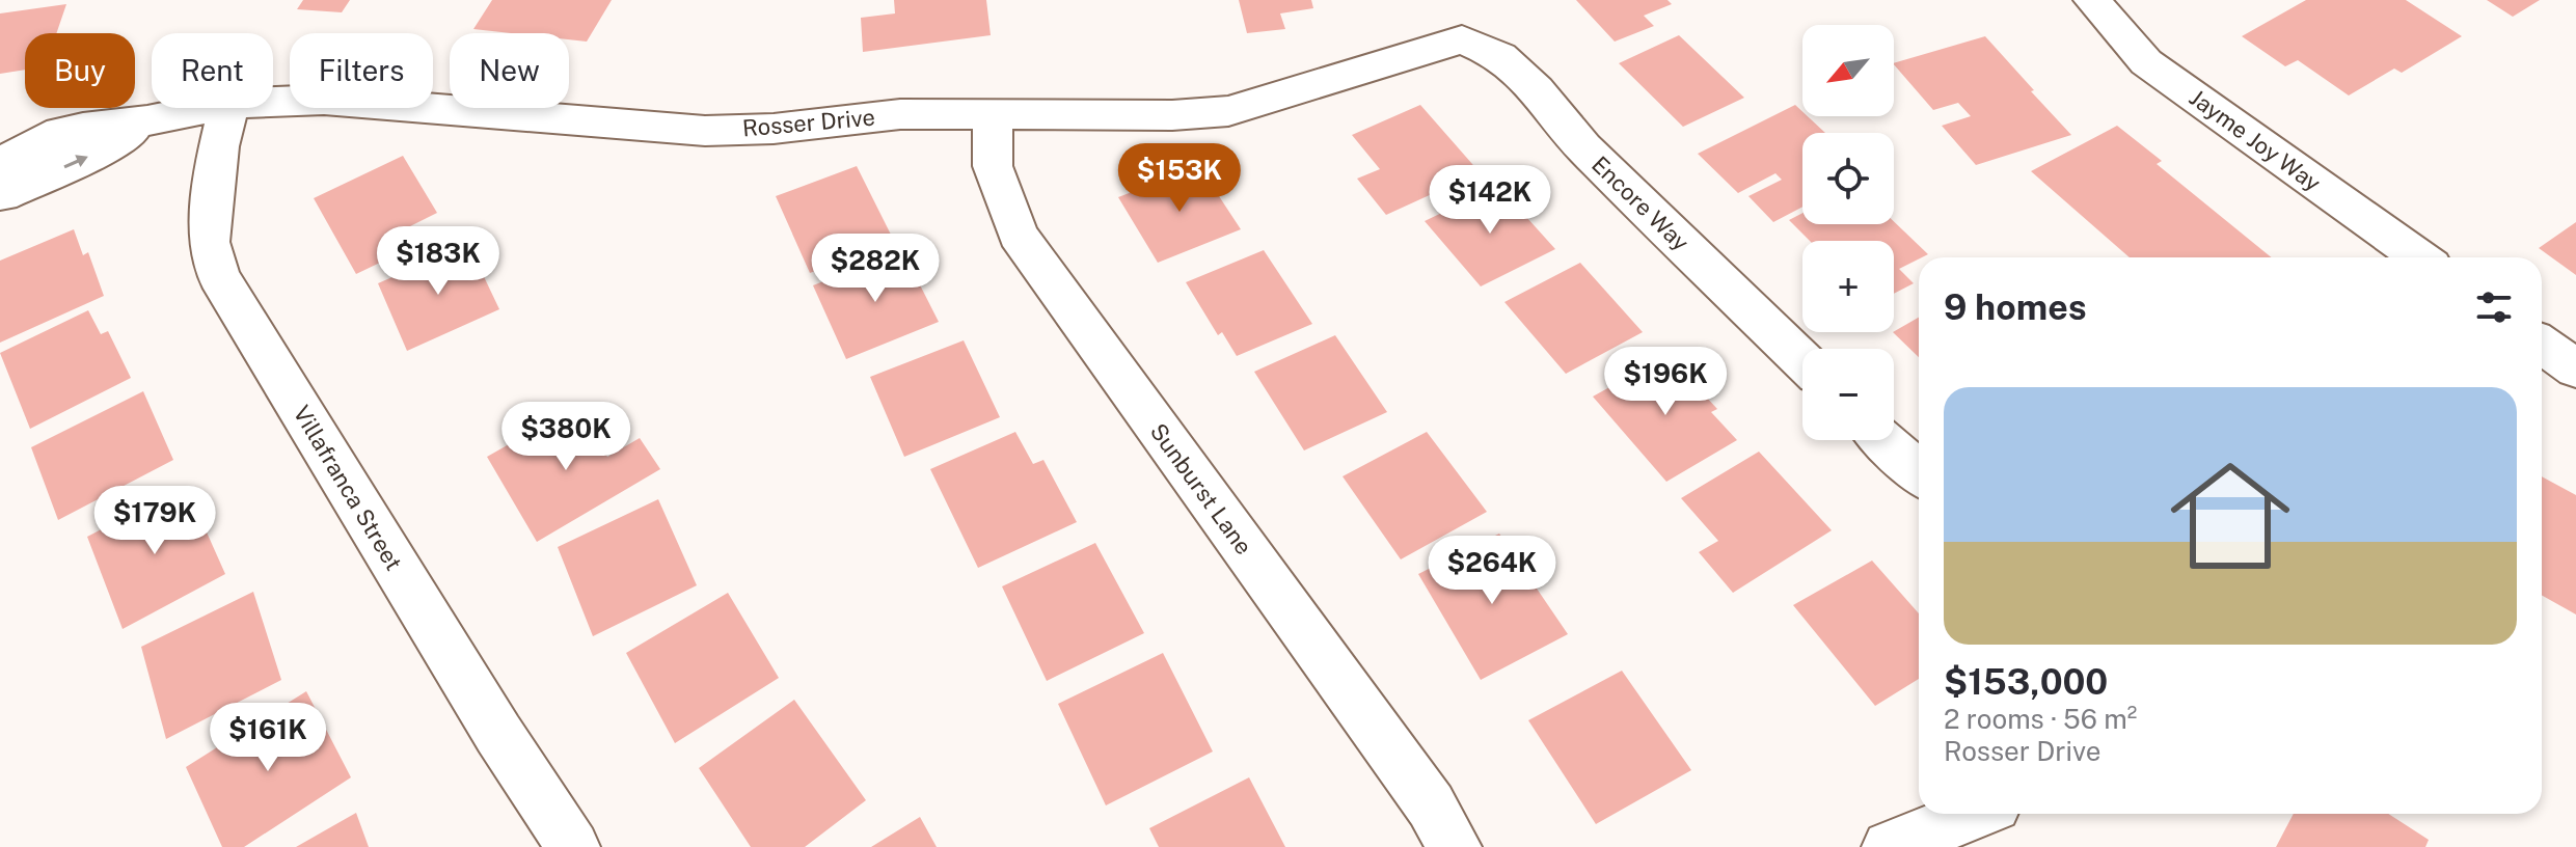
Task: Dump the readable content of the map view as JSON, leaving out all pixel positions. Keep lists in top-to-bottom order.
{
  "streets": {
    "street": [
      "Rosser Drive",
      "Jayme Joy Way",
      "Encore Way",
      "Villafranca Street",
      "Sunburst Lane"
    ]
  },
  "crossings": [
    ["Rosser Drive", "Encore Way"],
    ["Rosser Drive", "Sunburst Lane"]
  ],
  "north": "bottom left",
  "page": {
    "map_buttons": ["+", "−"],
    "chip": [
      "Buy",
      "Rent",
      "Filters",
      "New"
    ],
    "price": [
      "$153K",
      "$142K",
      "$183K",
      "$282K",
      "$196K",
      "$380K",
      "$179K",
      "$264K",
      "$161K"
    ],
    "heading": "9 homes",
    "list": [
      {
        "name": "$153,000",
        "note": "2 rooms · 56 m² · Rosser Drive"
      }
    ]
  }
}
